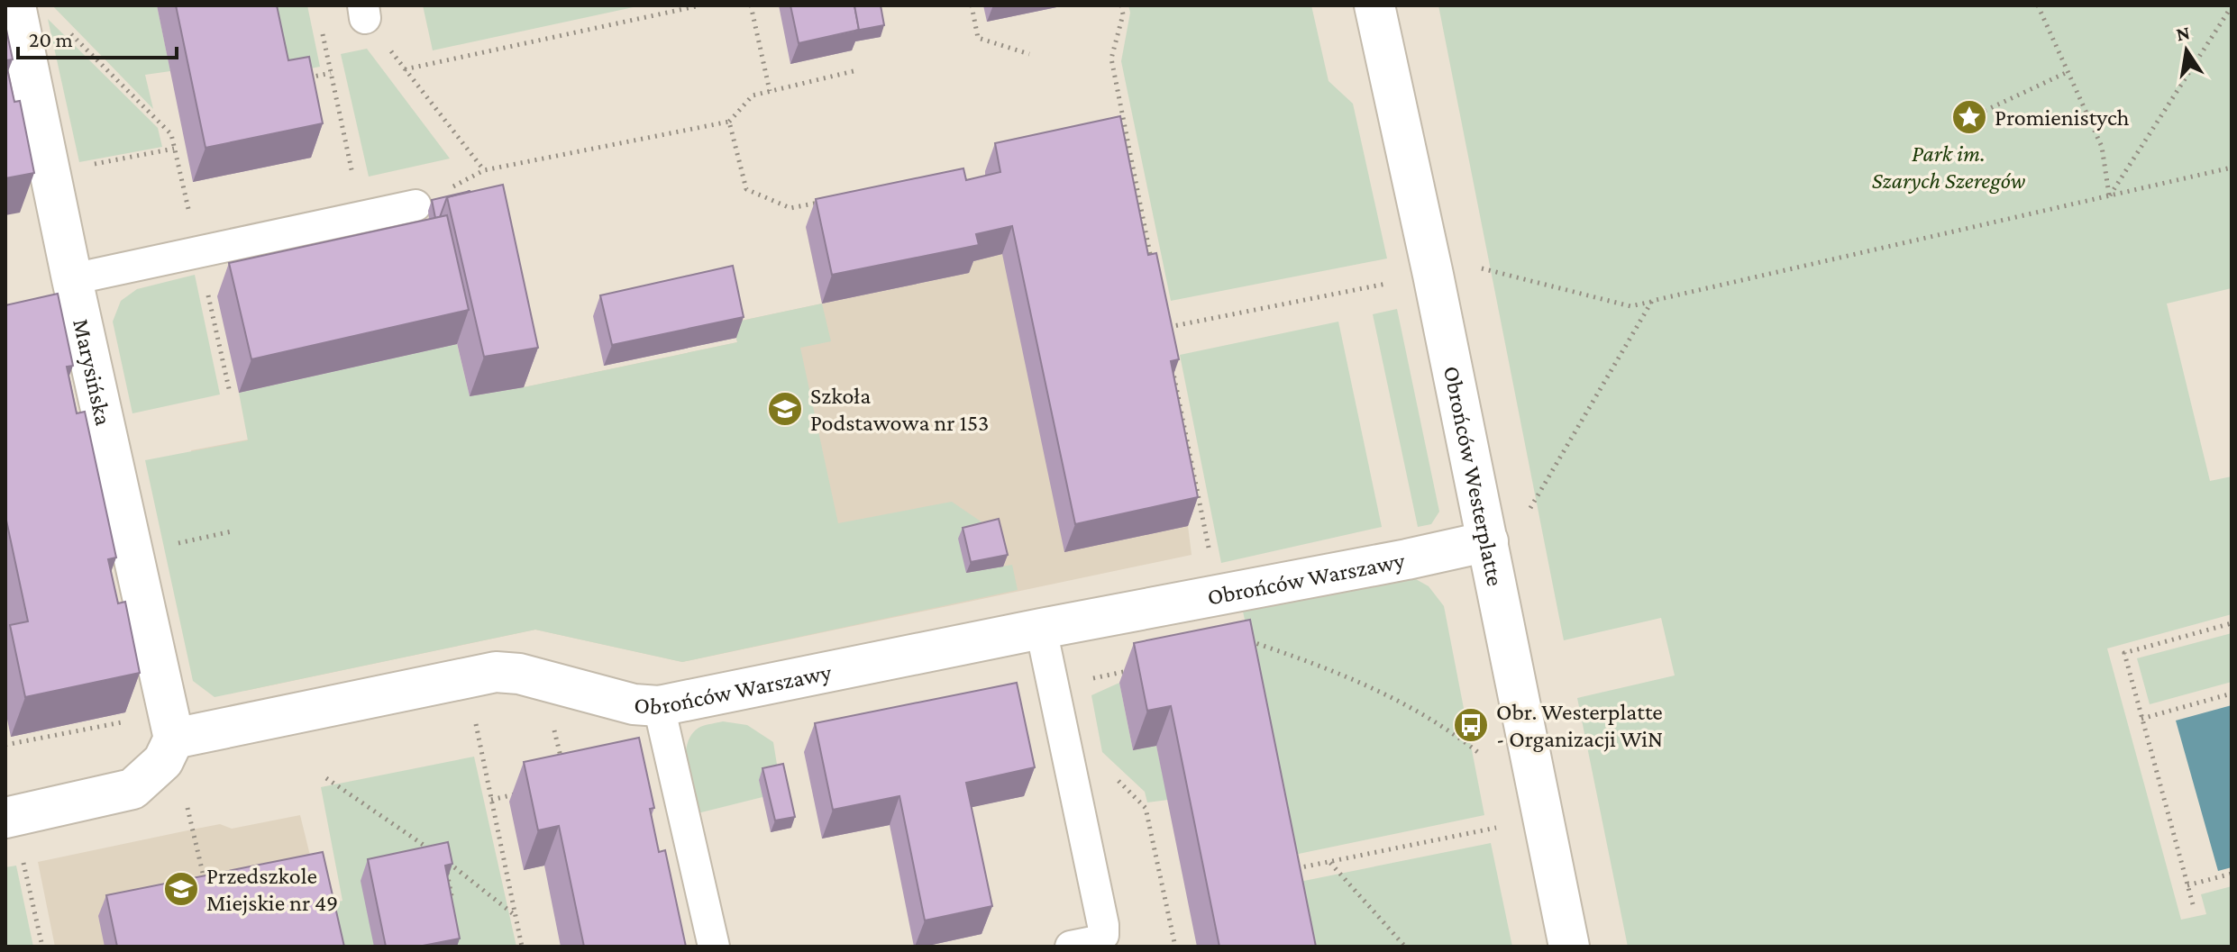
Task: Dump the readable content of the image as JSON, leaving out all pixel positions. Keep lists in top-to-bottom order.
{
  "streets": {
    "street": ["Marysińska", "Obrońców Westerplatte", "Obrońców Warszawy"]
  },
  "crossings": [
    ["Marysińska", "Obrońców Warszawy"],
    ["Obrońców Westerplatte", "Obrońców Warszawy"]
  ],
  "parks": ["Park im. Szarych Szeregów"],
  "places": {
    "place": ["Promienistych"],
    "school or university": ["Szkoła Podstawowa nr 153", "Przedszkole Miejskie nr 49"],
    "bus stop": ["Obr. Westerplatte - Organizacji WiN"]
  },
  "scale_bar": "20 m",
  "north": "top"
}
